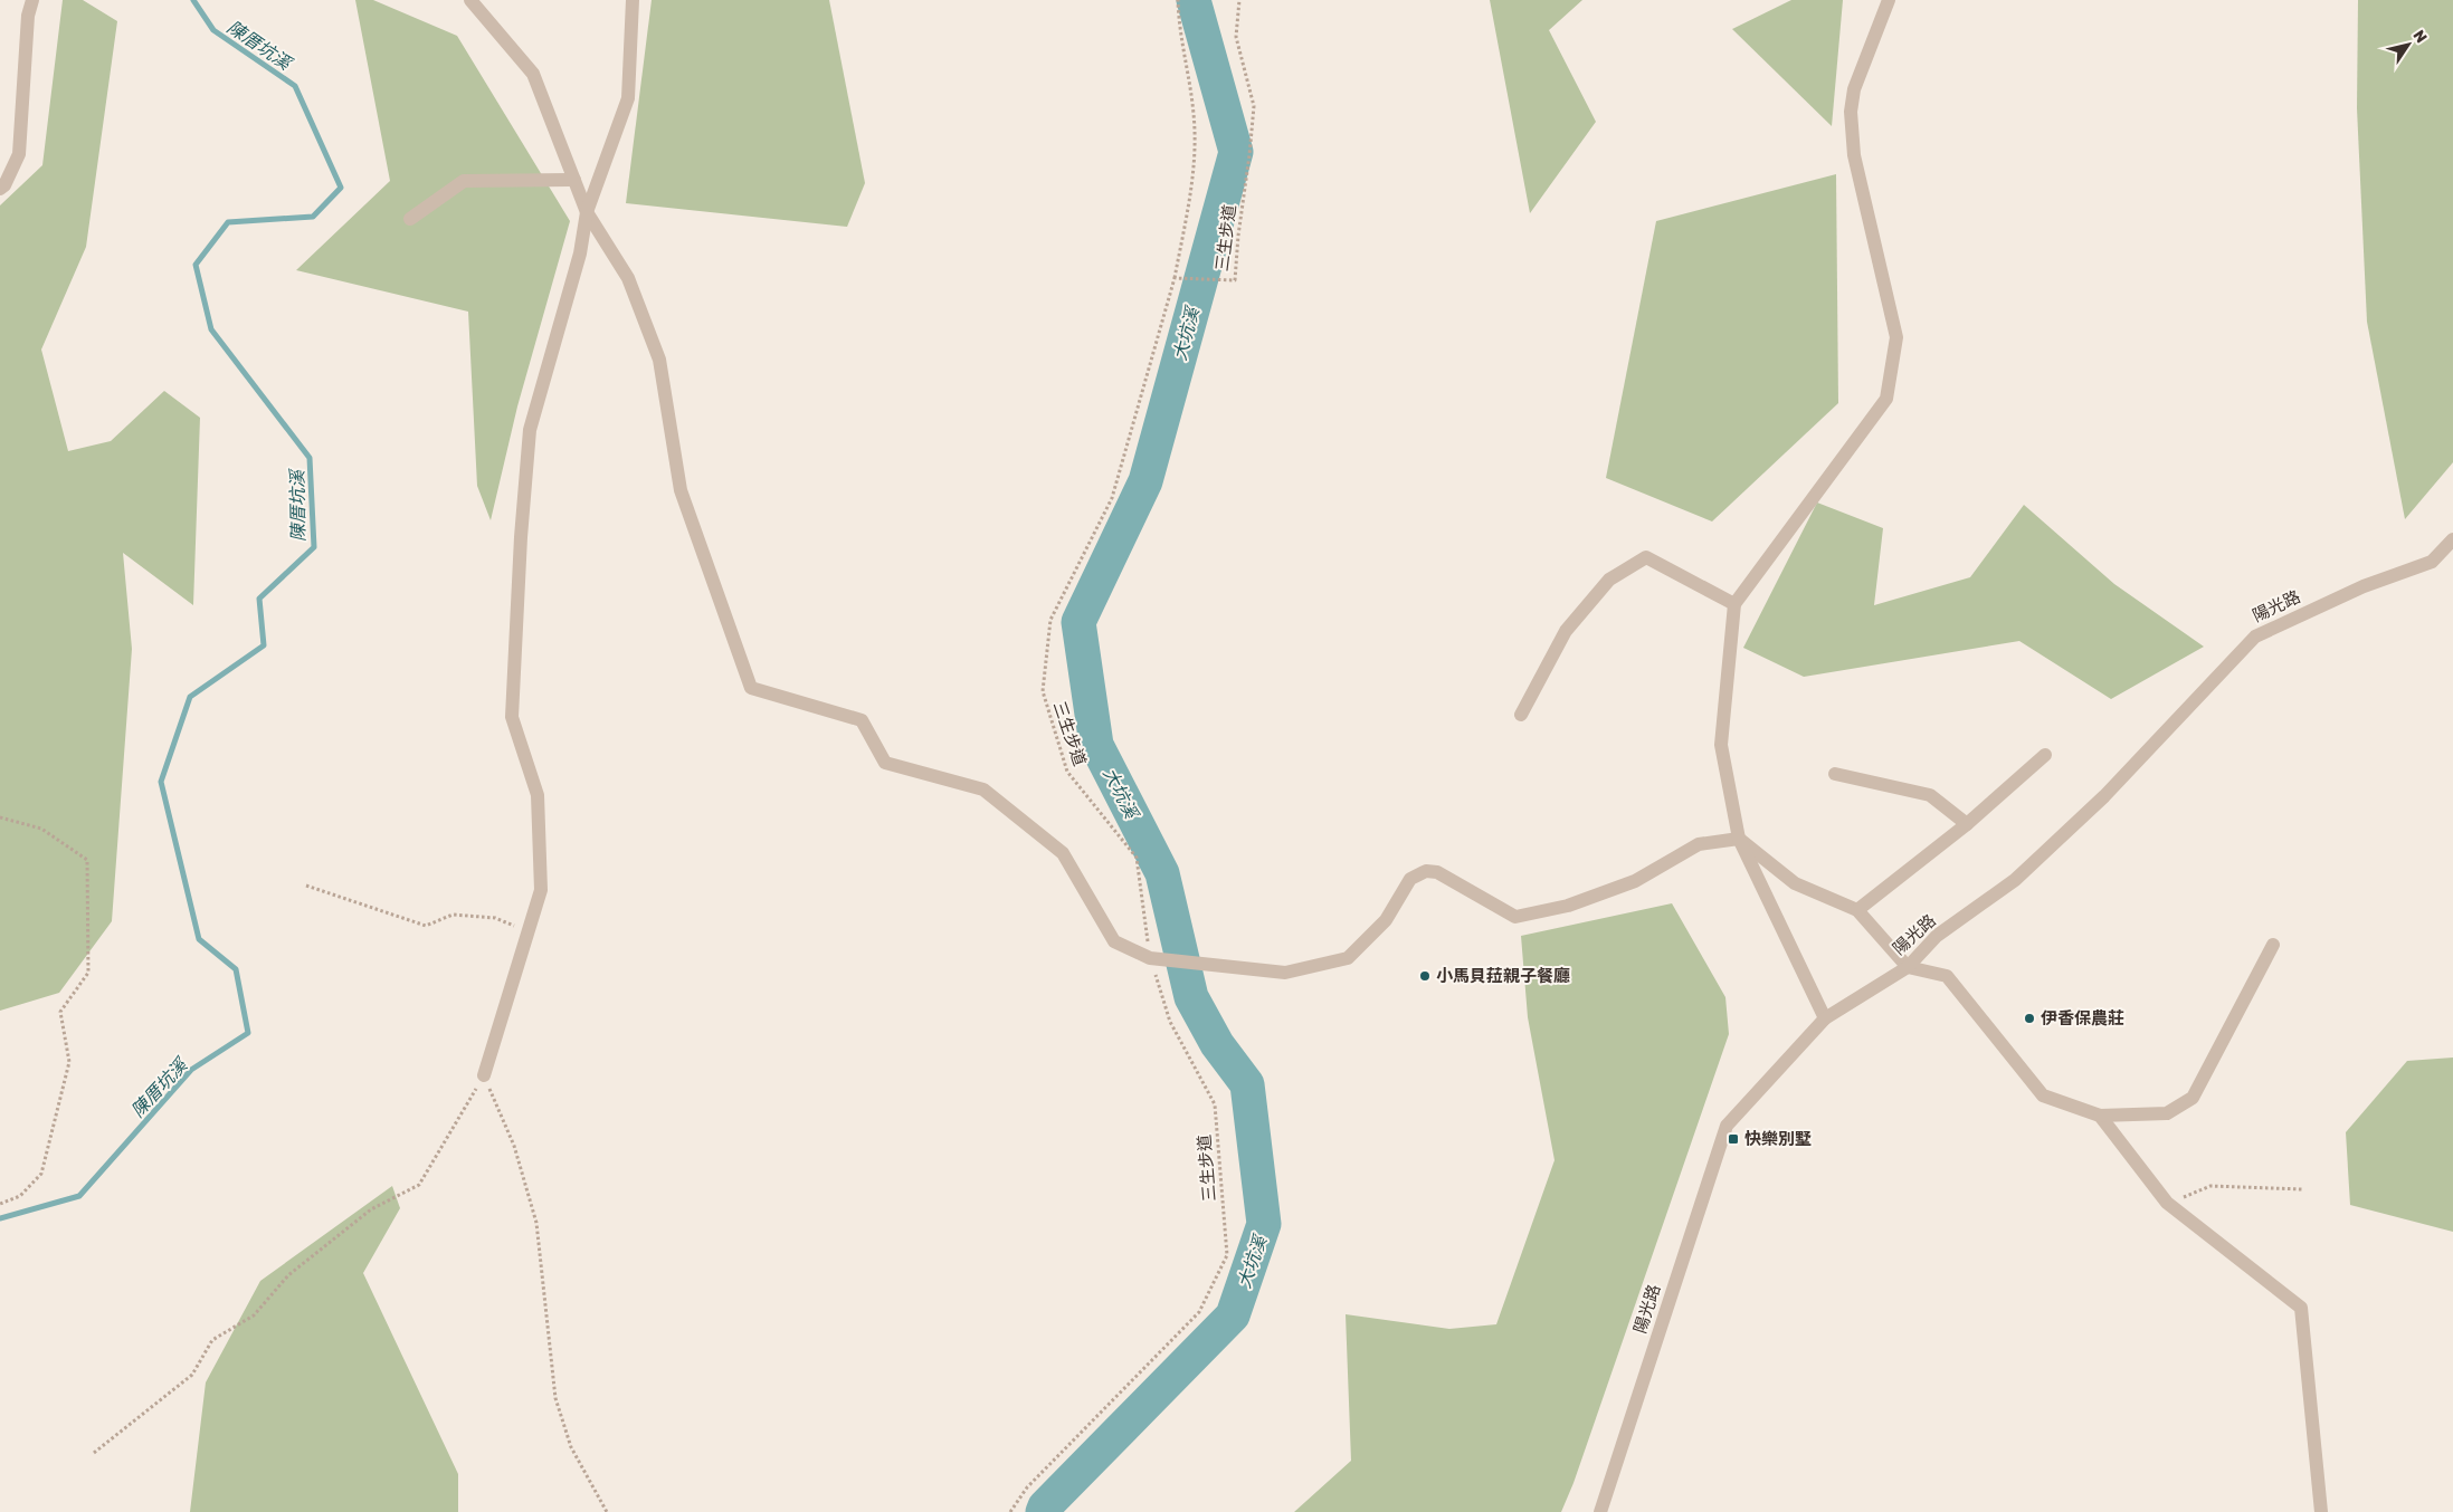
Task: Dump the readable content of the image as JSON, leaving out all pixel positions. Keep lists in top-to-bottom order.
{
  "streets": {
    "street": ["陽光路"],
    "path": ["三生步道"]
  },
  "water": ["陳厝坑溪", "大坑溪"],
  "places": {
    "other": ["小馬貝菈親子餐廳", "伊香保農莊"],
    "transit": ["快樂別墅"]
  },
  "north": "top right"
}
